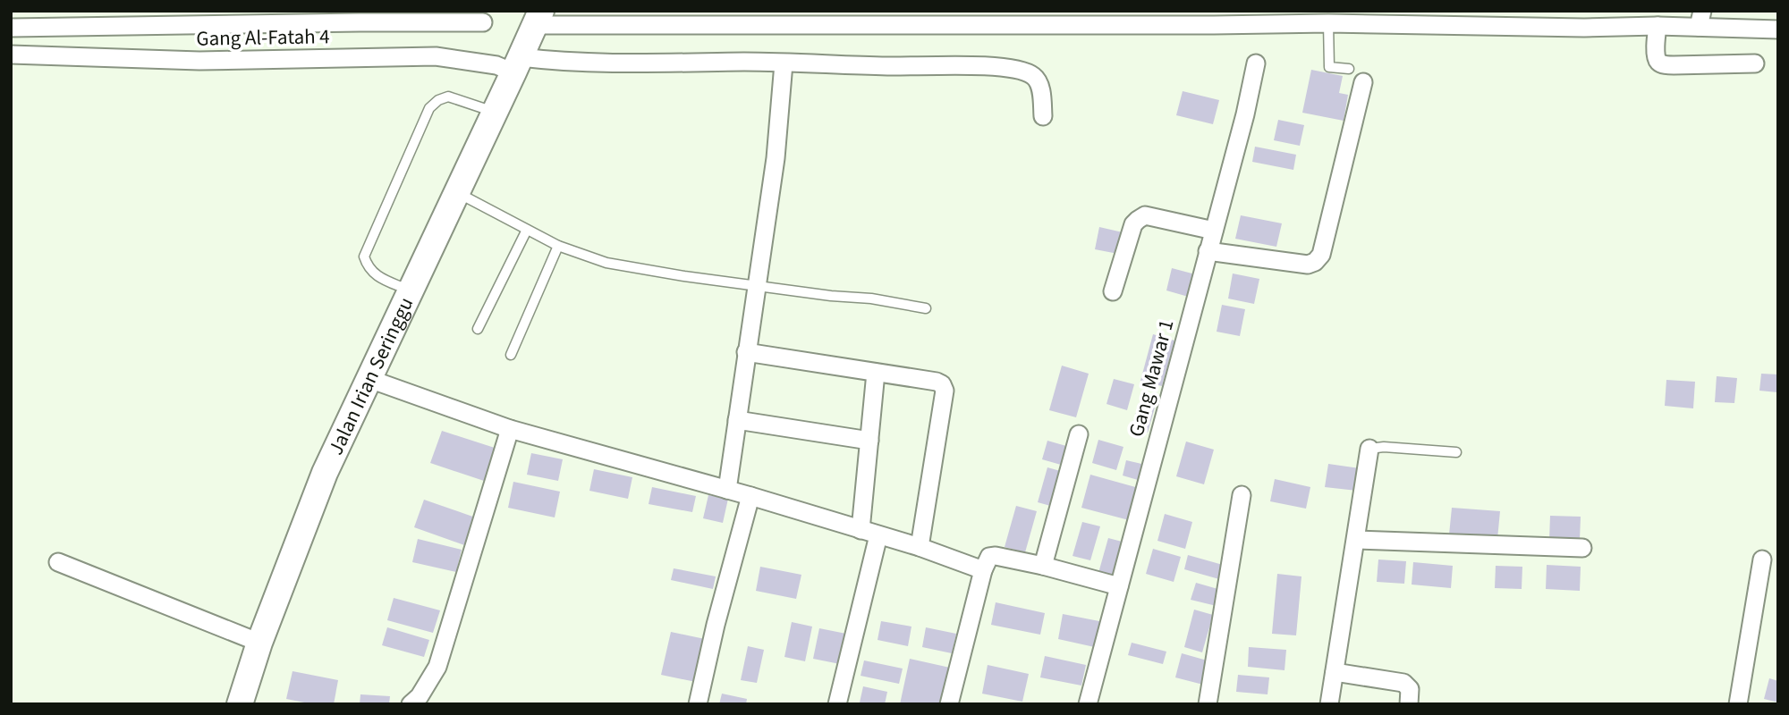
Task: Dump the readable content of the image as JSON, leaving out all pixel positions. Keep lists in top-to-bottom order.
{
  "streets": {
    "street": ["Gang Al-Fatah 4", "Jalan Irian Seringgu", "Gang Mawar 1"]
  },
  "crossings": [
    ["Gang Al-Fatah 4", "Jalan Irian Seringgu"]
  ]
}
